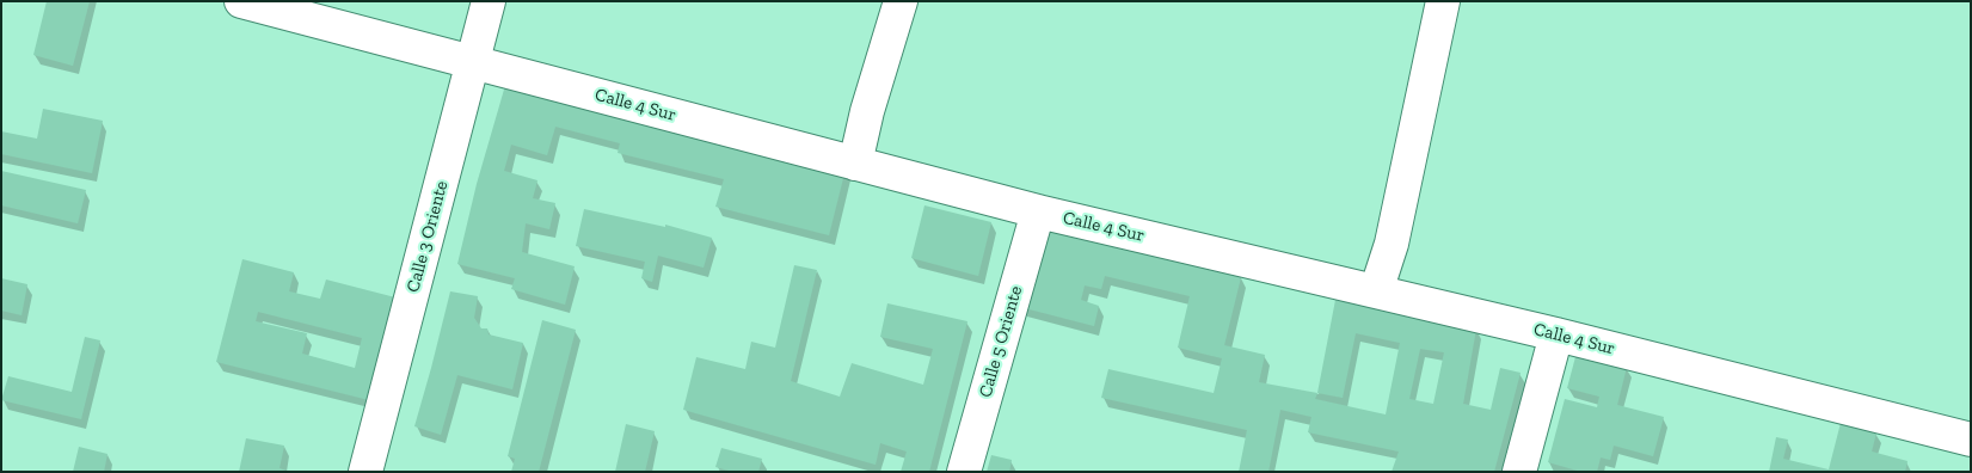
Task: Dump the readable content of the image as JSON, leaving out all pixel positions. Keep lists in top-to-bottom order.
{
  "streets": {
    "street": ["Calle 4 Sur", "Calle 3 Oriente", "Calle 5 Oriente"]
  },
  "crossings": [
    ["Calle 4 Sur", "Calle 3 Oriente"],
    ["Calle 4 Sur", "Calle 5 Oriente"]
  ]
}
